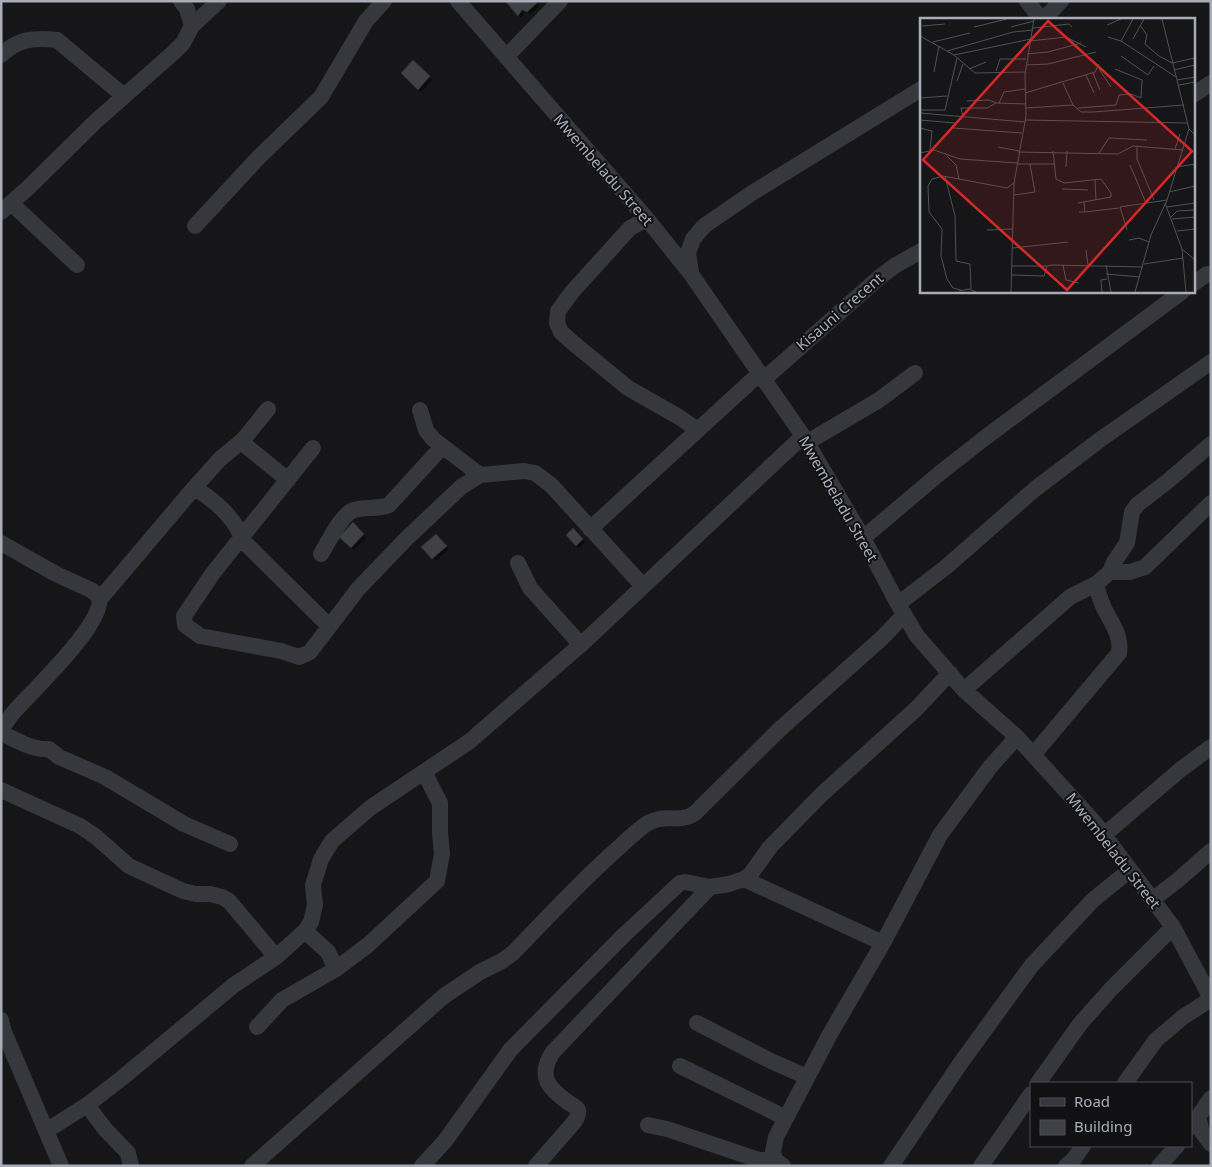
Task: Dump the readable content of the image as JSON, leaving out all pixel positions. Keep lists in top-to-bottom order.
{
  "streets": {
    "street": ["Mwembeladu Street", "Kisauni Crecent"]
  },
  "crossings": [
    ["Mwembeladu Street", "Kisauni Crecent"]
  ],
  "legend": ["Road", "Building"]
}
